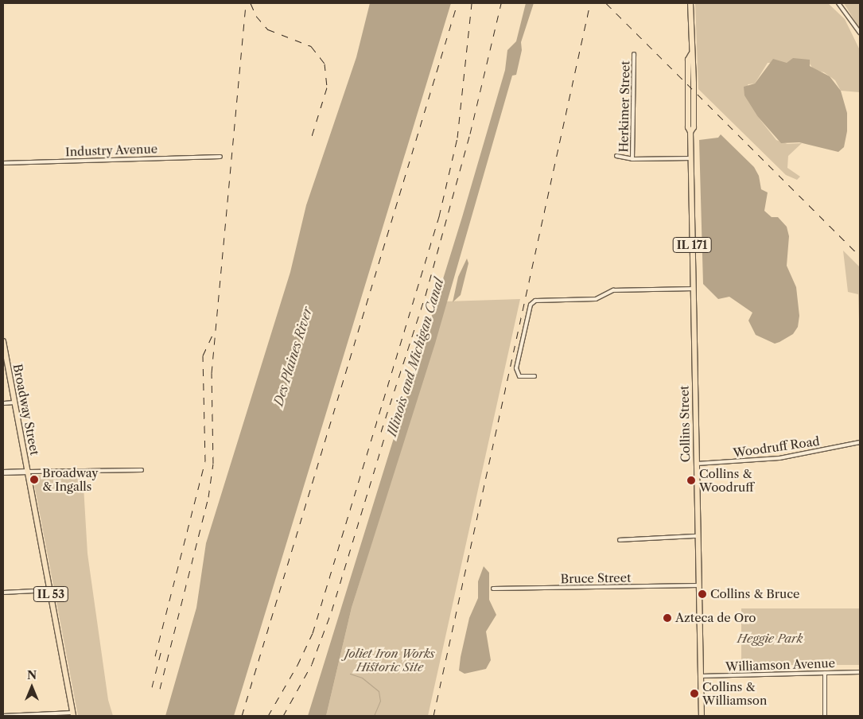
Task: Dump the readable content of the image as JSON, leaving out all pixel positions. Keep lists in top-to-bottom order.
{
  "streets": {
    "main road": [
      "IL 171",
      "Broadway Street",
      "Collins Street",
      "IL 53"
    ],
    "street": [
      "Herkimer Street",
      "Industry Avenue",
      "Woodruff Road",
      "Bruce Street",
      "Williamson Avenue"
    ]
  },
  "crossings": [
    ["Collins Street", "Woodruff Road"],
    ["Collins Street", "Bruce Street"],
    ["Collins Street", "Williamson Avenue"]
  ],
  "water": ["Des Plaines River", "Illinois and Michigan Canal"],
  "parks": ["Heggie Park", "Joliet Iron Works Historic Site"],
  "places": [
    "Broadway & Ingalls",
    "Collins & Woodruff",
    "Collins & Bruce",
    "Azteca de Oro",
    "Collins & Williamson"
  ],
  "north": "top"
}
